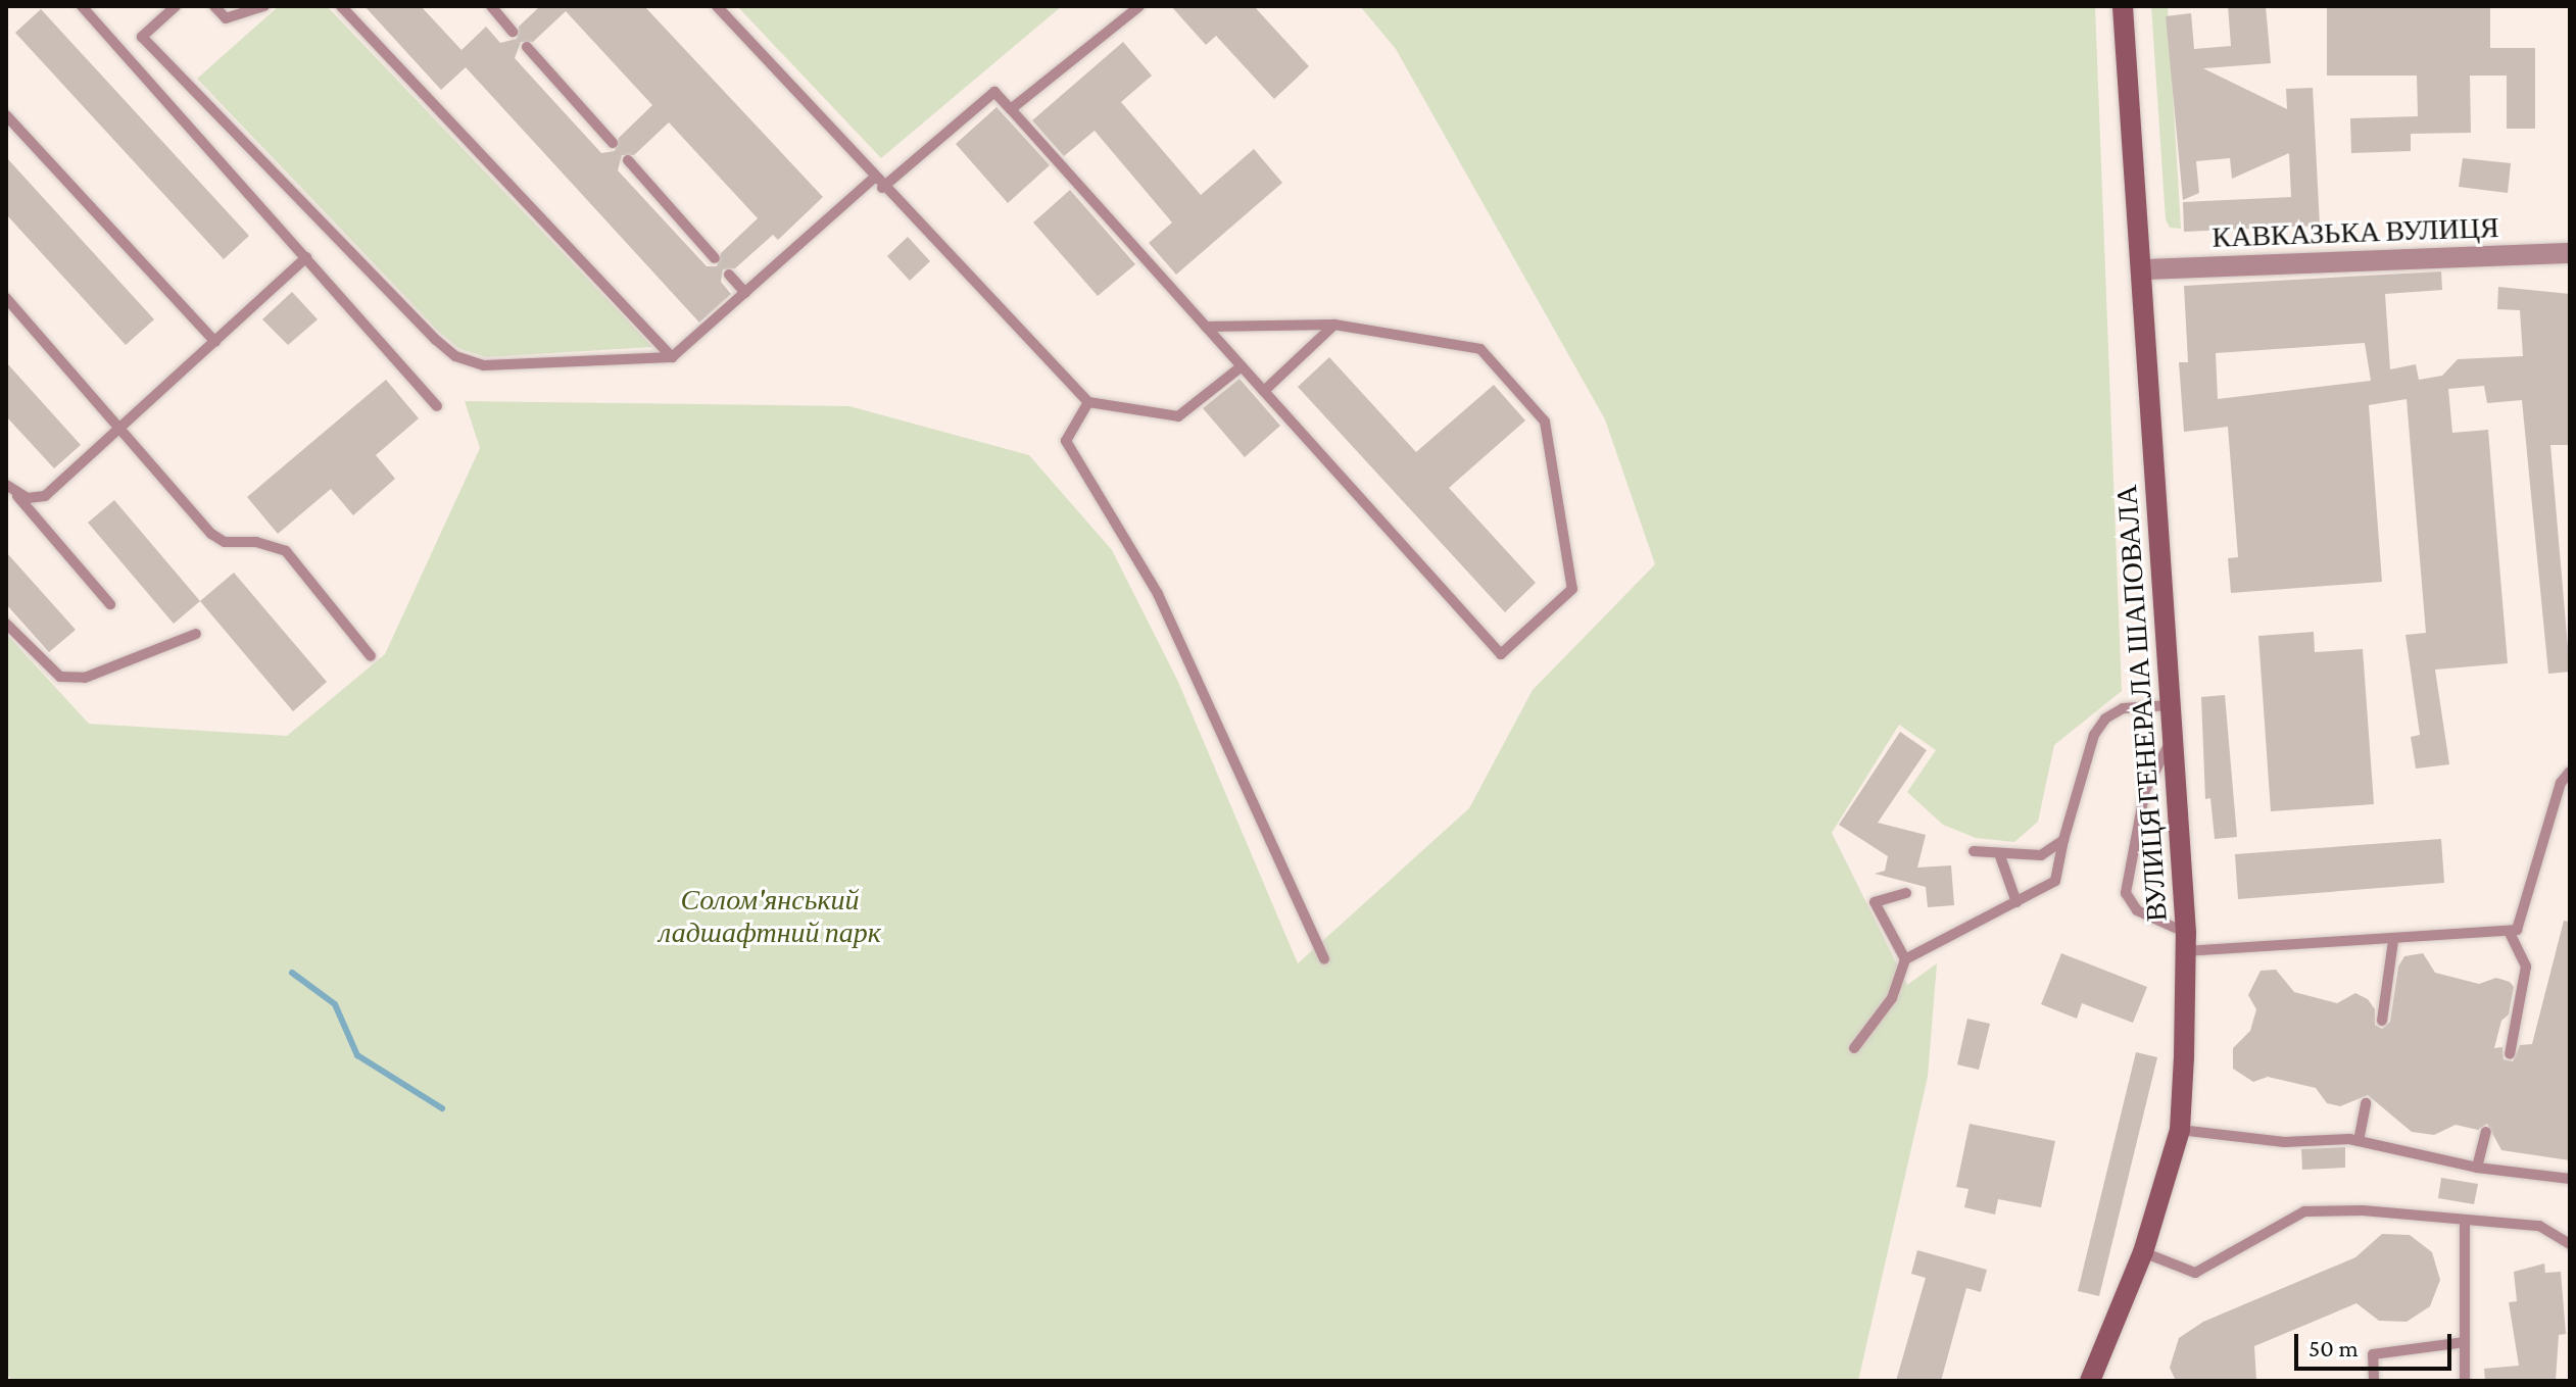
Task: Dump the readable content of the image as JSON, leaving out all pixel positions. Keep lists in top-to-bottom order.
{
  "streets": {
    "street": ["КАВКАЗЬКА ВУЛИЦЯ", "ВУЛИЦЯ ГЕНЕРАЛА ШАПОВАЛА"]
  },
  "crossings": [
    ["КАВКАЗЬКА ВУЛИЦЯ", "ВУЛИЦЯ ГЕНЕРАЛА ШАПОВАЛА"]
  ],
  "parks": ["Солом'янський ладшафтний парк"],
  "scale_bar": "50 m"
}
